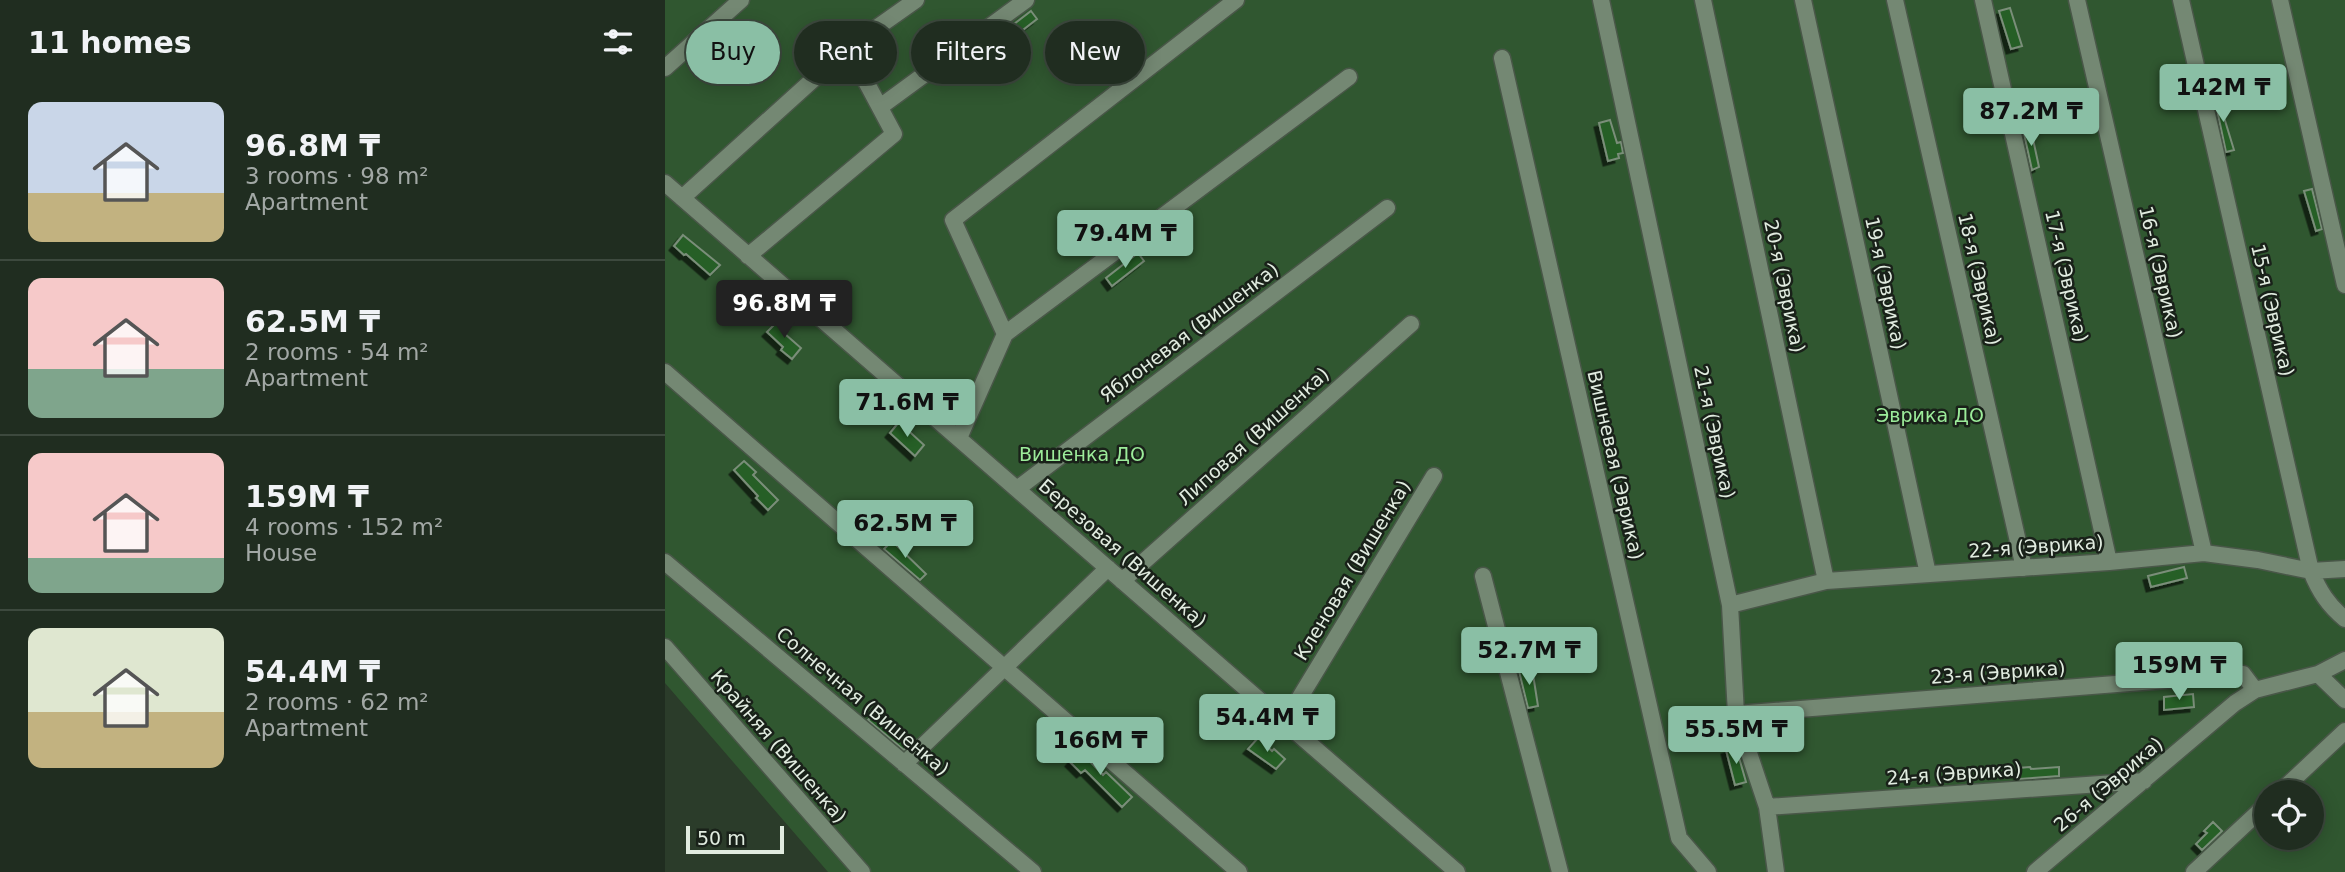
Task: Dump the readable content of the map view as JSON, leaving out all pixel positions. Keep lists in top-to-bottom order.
{
  "streets": {
    "lane": [
      "16-я (Эврика)",
      "17-я (Эврика)",
      "18-я (Эврика)",
      "19-я (Эврика)",
      "20-я (Эврика)",
      "15-я (Эврика)",
      "Яблоневая (Вишенка)",
      "21-я (Эврика)",
      "Липовая (Вишенка)",
      "Вишневая (Эврика)",
      "22-я (Эврика)",
      "Березовая (Вишенка)",
      "Кленовая (Вишенка)",
      "23-я (Эврика)",
      "Солнечная (Вишенка)",
      "Крайняя (Вишенка)",
      "24-я (Эврика)",
      "26-я (Эврика)"
    ]
  },
  "crossings": [
    ["16-я (Эврика)", "22-я (Эврика)"],
    ["17-я (Эврика)", "22-я (Эврика)"],
    ["18-я (Эврика)", "22-я (Эврика)"],
    ["19-я (Эврика)", "22-я (Эврика)"],
    ["20-я (Эврика)", "22-я (Эврика)"],
    ["15-я (Эврика)", "22-я (Эврика)"],
    ["Яблоневая (Вишенка)", "Березовая (Вишенка)"],
    ["21-я (Эврика)", "22-я (Эврика)"],
    ["21-я (Эврика)", "23-я (Эврика)"],
    ["21-я (Эврика)", "24-я (Эврика)"],
    ["Липовая (Вишенка)", "Березовая (Вишенка)"],
    ["Березовая (Вишенка)", "Кленовая (Вишенка)"],
    ["23-я (Эврика)", "26-я (Эврика)"],
    ["24-я (Эврика)", "26-я (Эврика)"]
  ],
  "parks": ["Эврика ДО", "Вишенка ДО"],
  "scale_bar": "50 m",
  "page": {
    "heading": "11 homes",
    "chip": [
      "Buy",
      "Rent",
      "Filters",
      "New"
    ],
    "price": [
      "142M ₸",
      "87.2M ₸",
      "79.4M ₸",
      "96.8M ₸",
      "71.6M ₸",
      "62.5M ₸",
      "52.7M ₸",
      "159M ₸",
      "54.4M ₸",
      "55.5M ₸",
      "166M ₸"
    ],
    "list": [
      {
        "name": "96.8M ₸",
        "note": "3 rooms · 98 m² · Apartment"
      },
      {
        "name": "62.5M ₸",
        "note": "2 rooms · 54 m² · Apartment"
      },
      {
        "name": "159M ₸",
        "note": "4 rooms · 152 m² · House"
      },
      {
        "name": "54.4M ₸",
        "note": "2 rooms · 62 m² · Apartment"
      }
    ],
    "scale": "50 m"
  }
}
